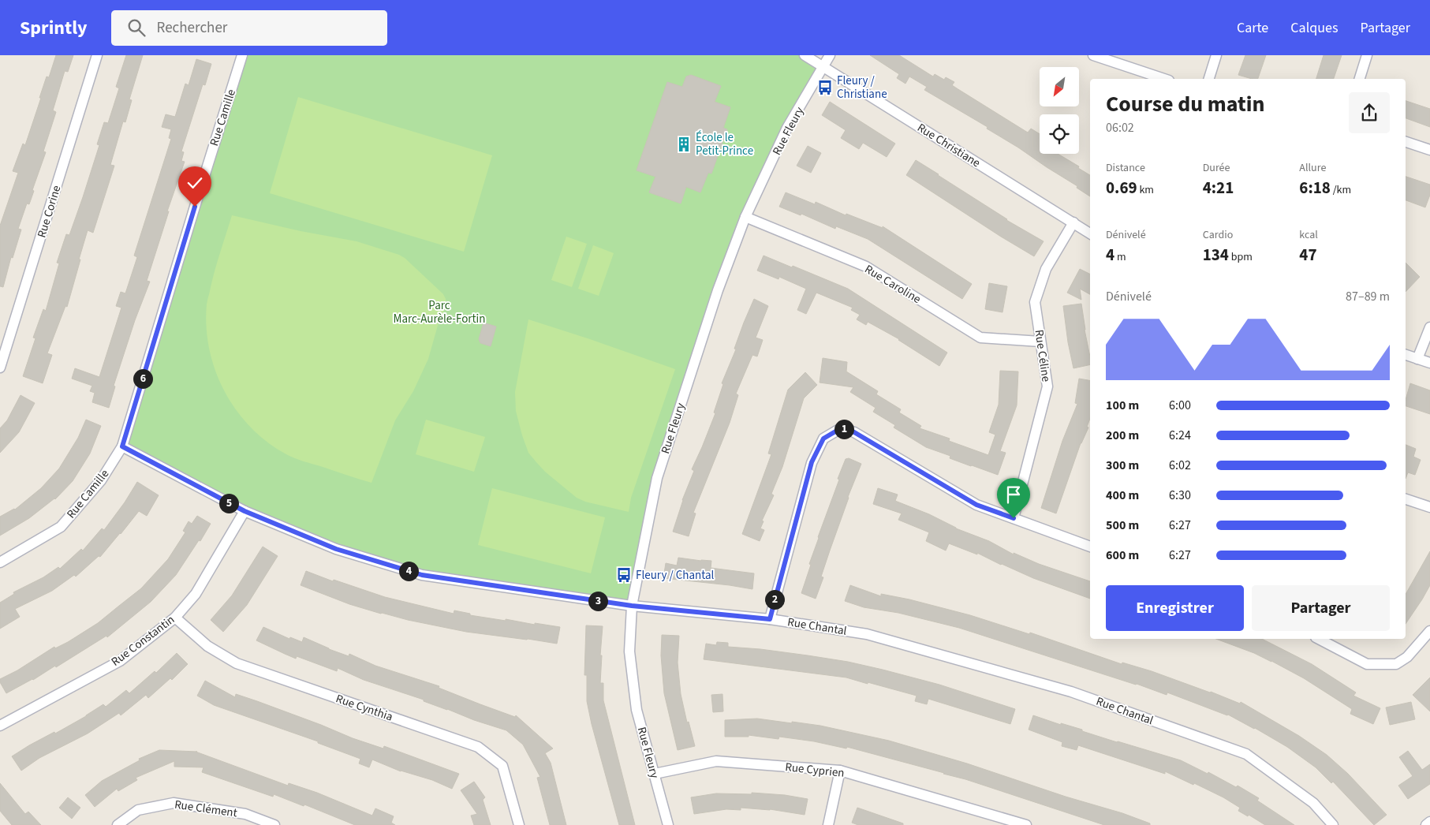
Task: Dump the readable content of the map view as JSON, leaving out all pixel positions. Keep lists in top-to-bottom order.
{
  "streets": {
    "street": [
      "Rue Camille",
      "Rue Fleury",
      "Rue Christiane",
      "Rue Corine",
      "Rue Caroline",
      "Rue Céline",
      "Rue Chantal",
      "Rue Constantin",
      "Rue Cynthia",
      "Rue Cyprien",
      "Rue Clément"
    ]
  },
  "crossings": [
    ["Rue Camille", "Rue Chantal"],
    ["Rue Fleury", "Rue Christiane"],
    ["Rue Fleury", "Rue Caroline"],
    ["Rue Fleury", "Rue Chantal"],
    ["Rue Fleury", "Rue Cyprien"],
    ["Rue Christiane", "Rue Céline"],
    ["Rue Caroline", "Rue Céline"],
    ["Rue Chantal", "Rue Constantin"],
    ["Rue Constantin", "Rue Cynthia"]
  ],
  "parks": ["Parc Marc-Aurèle-Fortin"],
  "places": {
    "bus stop": ["Fleury / Christiane", "Fleury / Chantal"],
    "building": ["École le Petit-Prince"]
  },
  "north": "bottom left",
  "page": {
    "header": "Sprintly",
    "search": "Rechercher",
    "nav": ["Carte", "Calques", "Partager"],
    "heading": ["Course du matin", "06:02"],
    "stats": [
      ["Distance", "0.69 km"],
      ["Durée", "4:21"],
      ["Allure", "6:18 /km"],
      ["Dénivelé", "4 m"],
      ["Cardio", "134 bpm"],
      ["kcal", "47"]
    ],
    "chart": ["Dénivelé", "87–89 m"],
    "pins": [
      "6",
      "1",
      "5",
      "4",
      "2",
      "3"
    ],
    "list": [
      {
        "name": "100 m",
        "note": "6:00"
      },
      {
        "name": "200 m",
        "note": "6:24"
      },
      {
        "name": "300 m",
        "note": "6:02"
      },
      {
        "name": "400 m",
        "note": "6:30"
      },
      {
        "name": "500 m",
        "note": "6:27"
      },
      {
        "name": "600 m",
        "note": "6:27"
      }
    ],
    "buttons": ["Enregistrer", "Partager"]
  }
}
